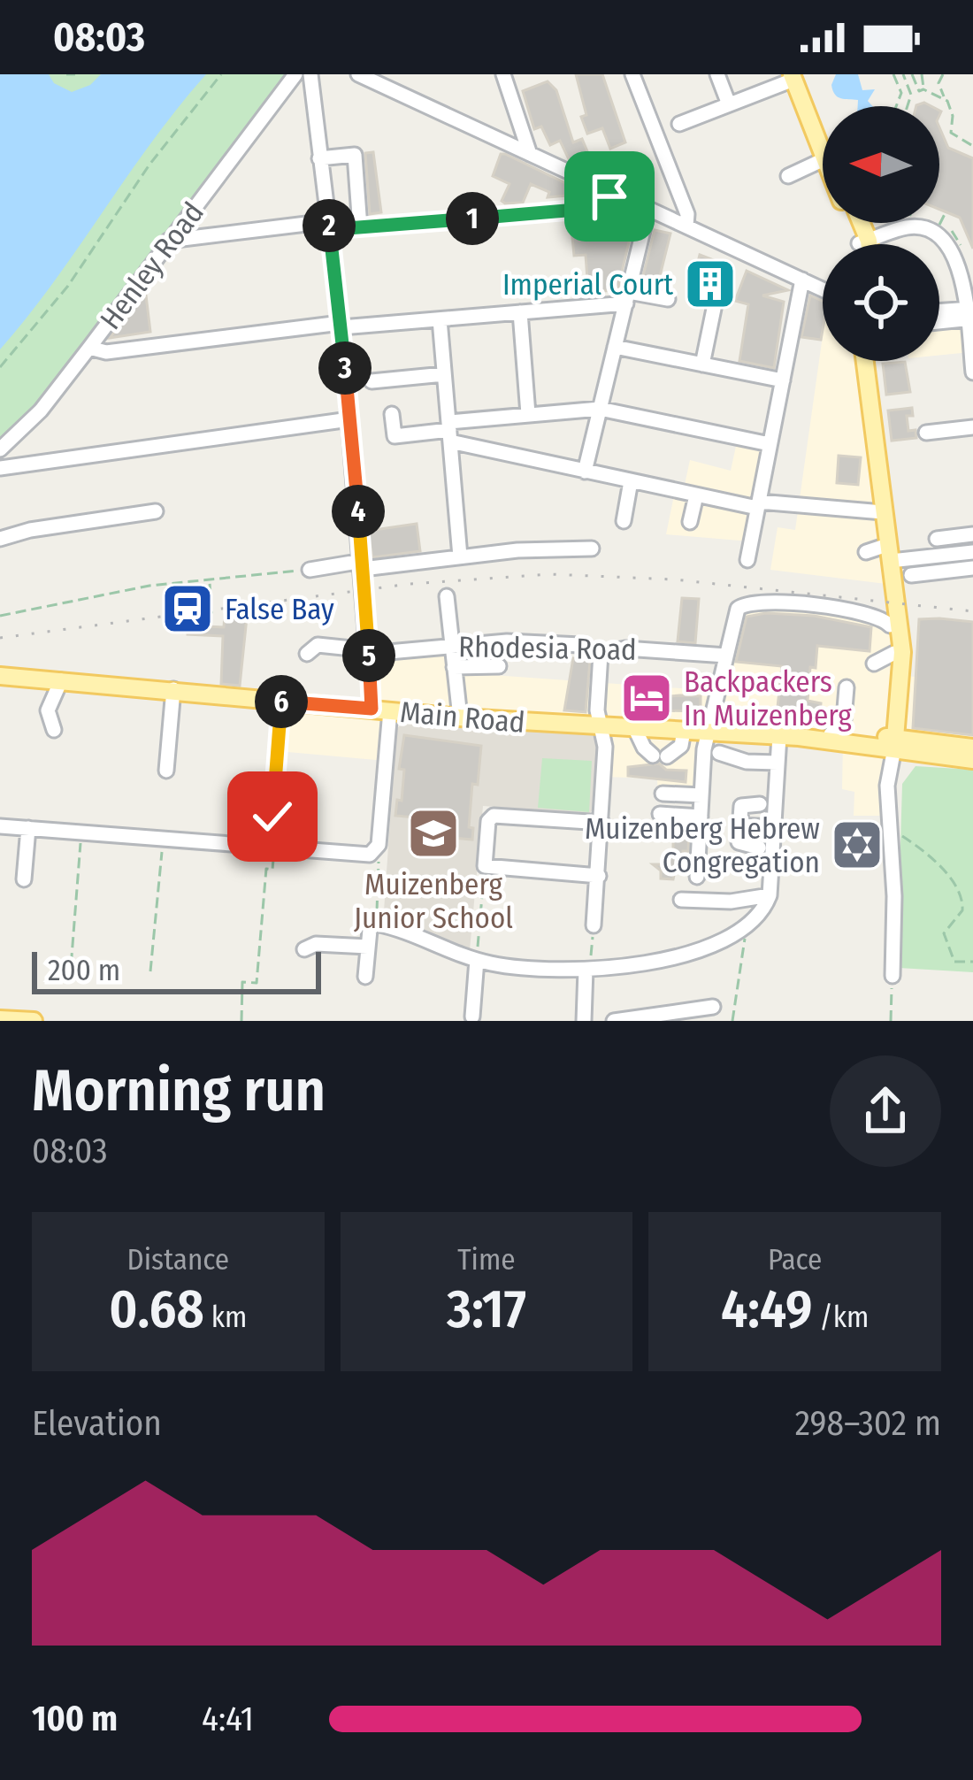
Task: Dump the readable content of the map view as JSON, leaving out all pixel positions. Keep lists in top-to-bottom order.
{
  "streets": {
    "main road": ["Main Road"],
    "street": ["Henley Road", "Rhodesia Road"]
  },
  "places": {
    "building": ["Imperial Court"],
    "station": ["False Bay"],
    "hotel": ["Backpackers In Muizenberg"],
    "school or university": ["Muizenberg Junior School"],
    "synagogue": ["Muizenberg Hebrew Congregation"]
  },
  "scale_bar": "200 m",
  "north": "left",
  "page": {
    "status": "08:03",
    "pins": [
      "1",
      "2",
      "3",
      "4",
      "5",
      "6"
    ],
    "scale": "200 m",
    "heading": ["Morning run", "08:03"],
    "stats": [
      ["Distance", "0.68 km"],
      ["Time", "3:17"],
      ["Pace", "4:49 /km"]
    ],
    "chart": ["Elevation", "298–302 m"],
    "list": [
      {
        "name": "100 m",
        "note": "4:41"
      }
    ]
  }
}
